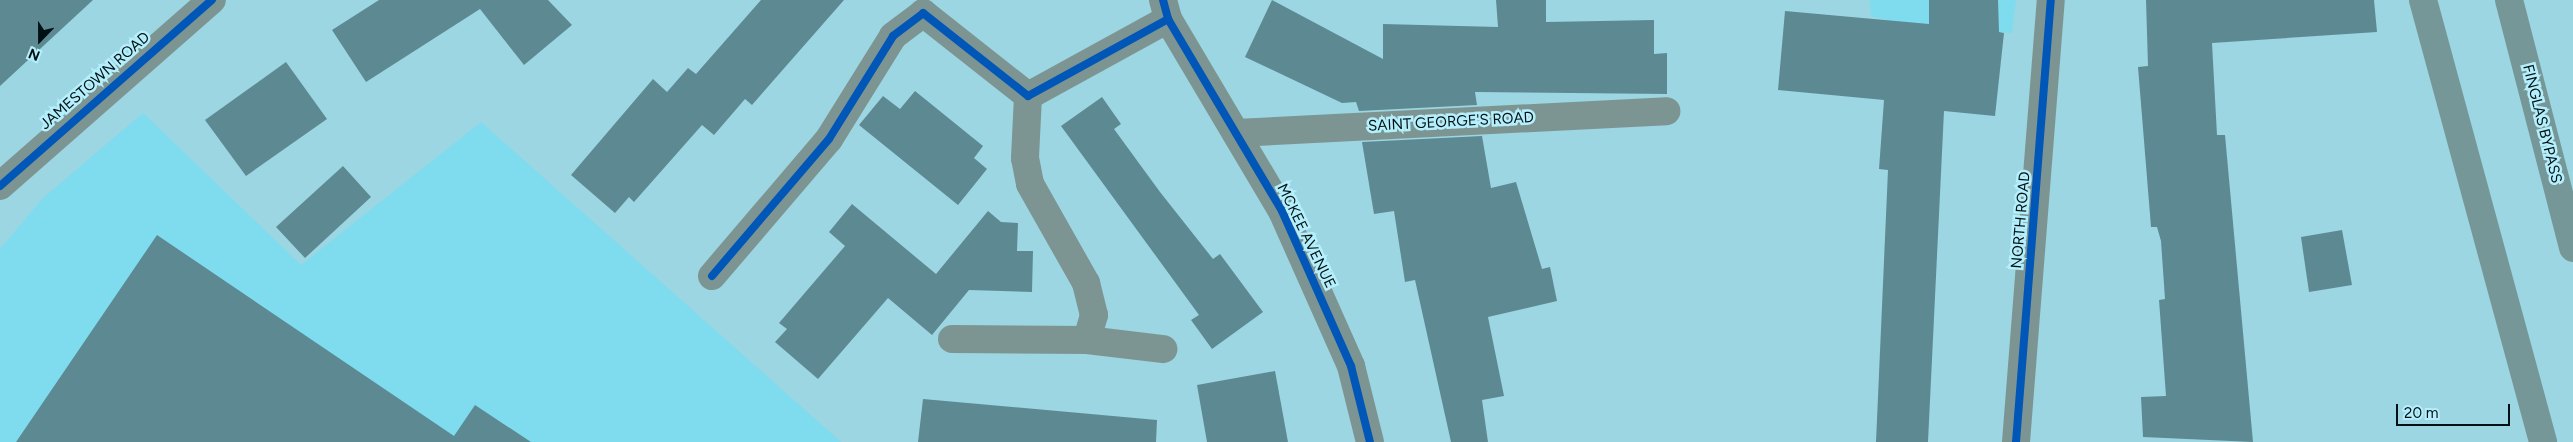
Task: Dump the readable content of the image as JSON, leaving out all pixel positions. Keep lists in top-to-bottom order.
{
  "streets": {
    "main road": ["FINGLAS BYPASS"],
    "street": [
      "JAMESTOWN ROAD",
      "SAINT GEORGE'S ROAD",
      "NORTH ROAD",
      "MCKEE AVENUE"
    ]
  },
  "crossings": [
    ["SAINT GEORGE'S ROAD", "MCKEE AVENUE"]
  ],
  "scale_bar": "20 m",
  "north": "bottom"
}
